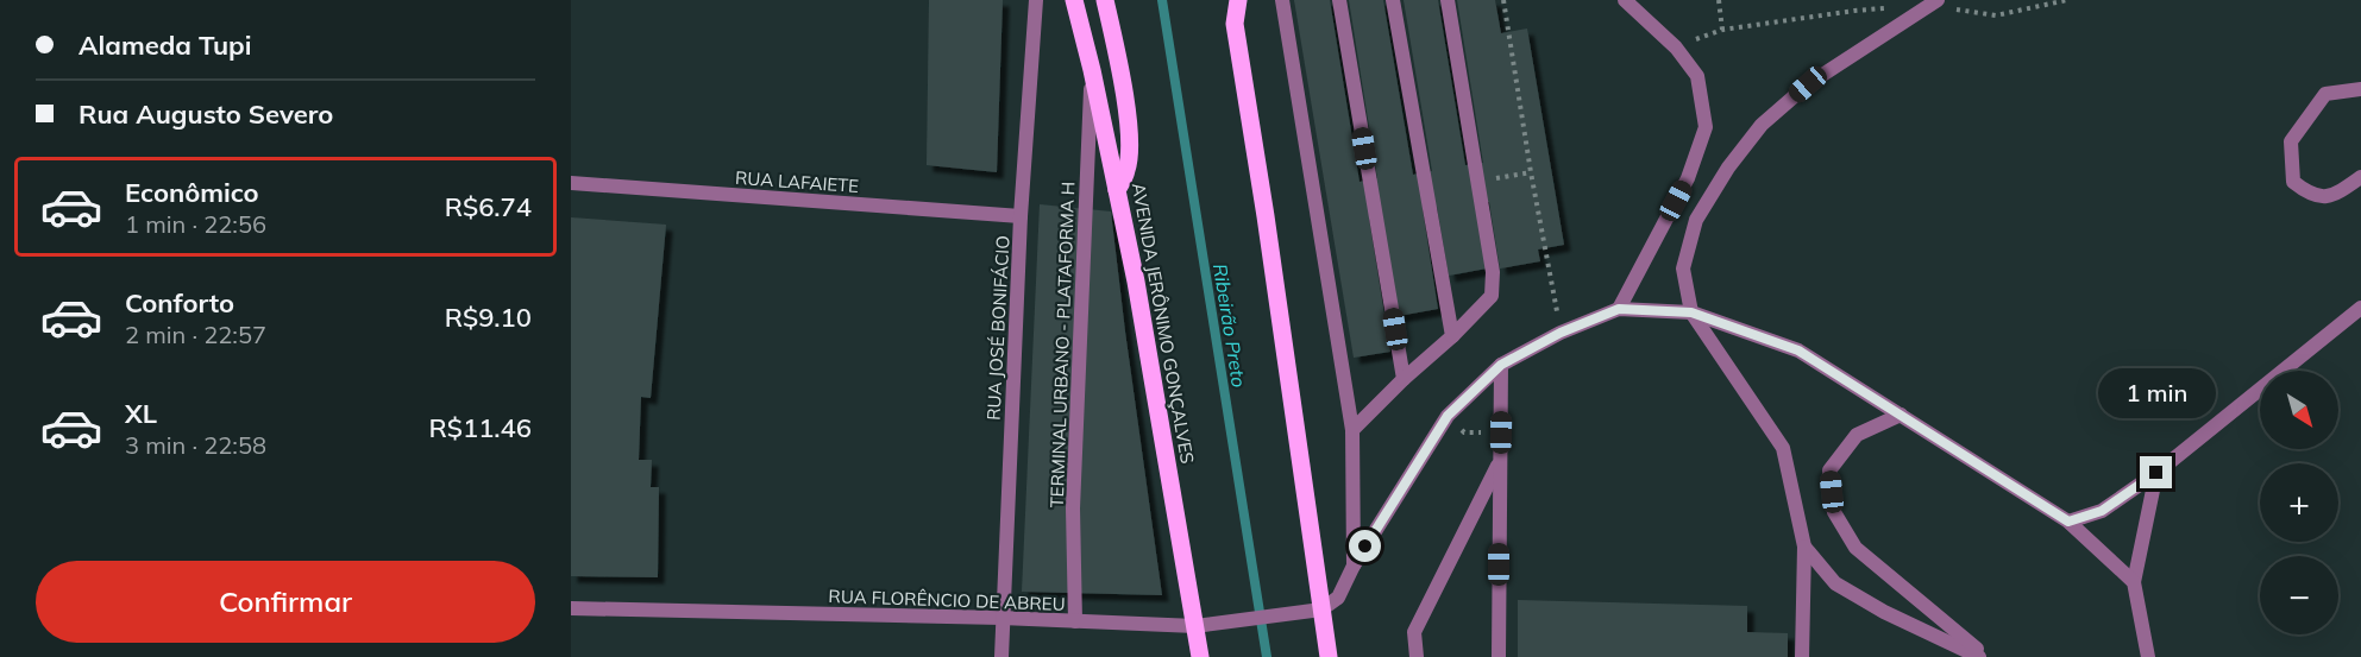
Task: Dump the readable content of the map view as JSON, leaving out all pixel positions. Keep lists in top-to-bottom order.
{
  "streets": {
    "main road": ["AVENIDA JERÔNIMO GONÇALVES"],
    "street": [
      "RUA LAFAIETE",
      "RUA JOSÉ BONIFÁCIO",
      "TERMINAL URBANO - PLATAFORMA H",
      "RUA FLORÊNCIO DE ABREU"
    ]
  },
  "crossings": [
    ["RUA LAFAIETE", "RUA JOSÉ BONIFÁCIO"],
    ["AVENIDA JERÔNIMO GONÇALVES", "TERMINAL URBANO - PLATAFORMA H"],
    ["AVENIDA JERÔNIMO GONÇALVES", "RUA FLORÊNCIO DE ABREU"],
    ["RUA JOSÉ BONIFÁCIO", "RUA FLORÊNCIO DE ABREU"],
    ["TERMINAL URBANO - PLATAFORMA H", "RUA FLORÊNCIO DE ABREU"]
  ],
  "water": ["Ribeirão Preto"],
  "north": "bottom right",
  "page": {
    "banner": ["Alameda Tupi", "Rua Augusto Severo"],
    "list": [
      {
        "name": "Econômico",
        "note": "1 min · 22:56",
        "value": "R$6.74"
      },
      {
        "name": "Conforto",
        "note": "2 min · 22:57",
        "value": "R$9.10"
      },
      {
        "name": "XL",
        "note": "3 min · 22:58",
        "value": "R$11.46"
      }
    ],
    "bubble": "1 min",
    "map_buttons": ["+", "−"],
    "buttons": "Confirmar"
  }
}
